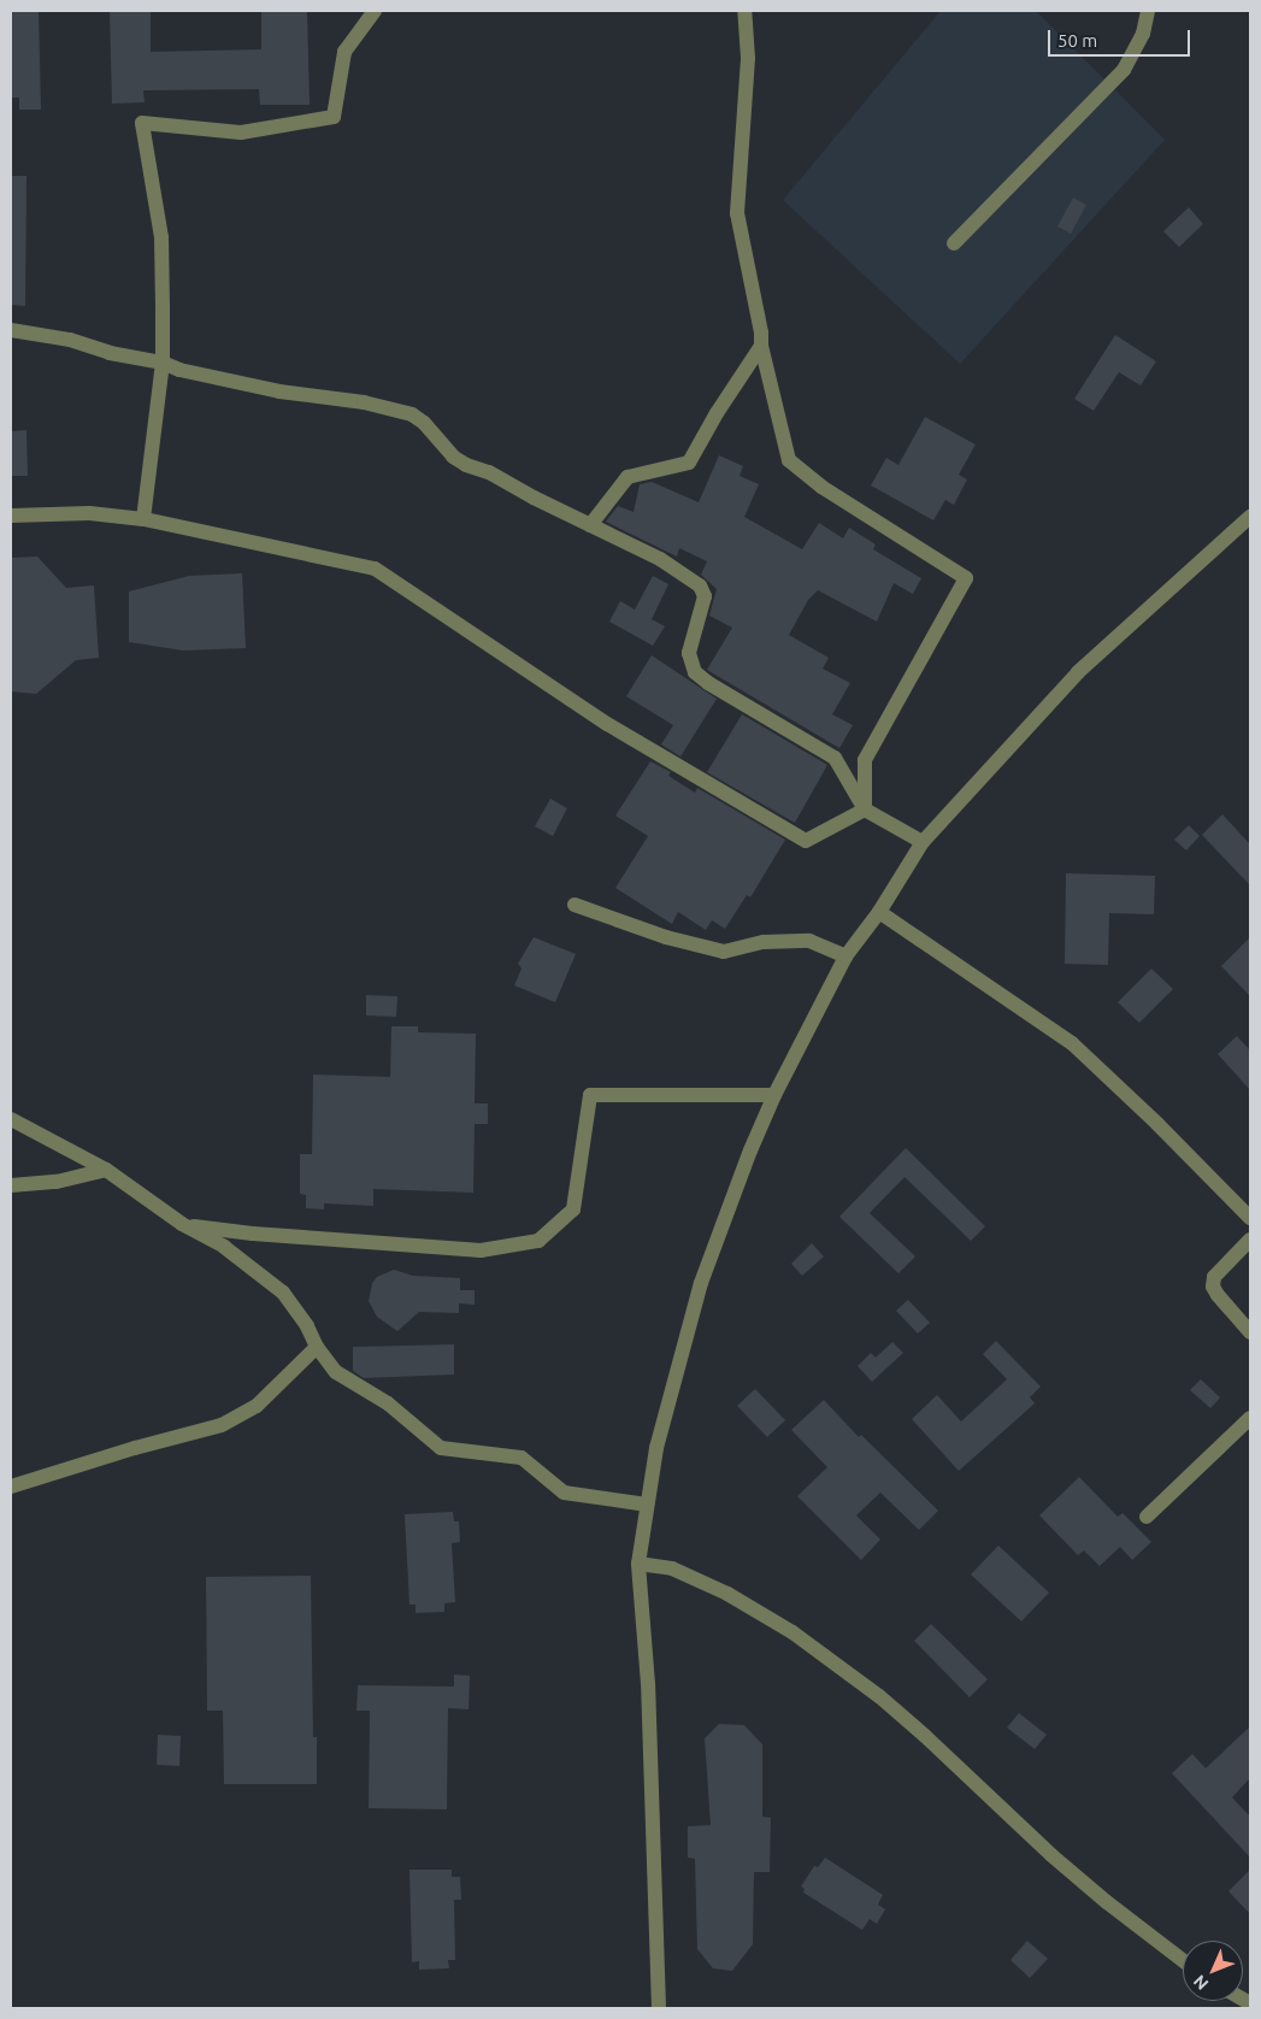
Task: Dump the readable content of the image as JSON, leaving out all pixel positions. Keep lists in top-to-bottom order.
{
  "scale_bar": "50 m",
  "north": "bottom left"
}
